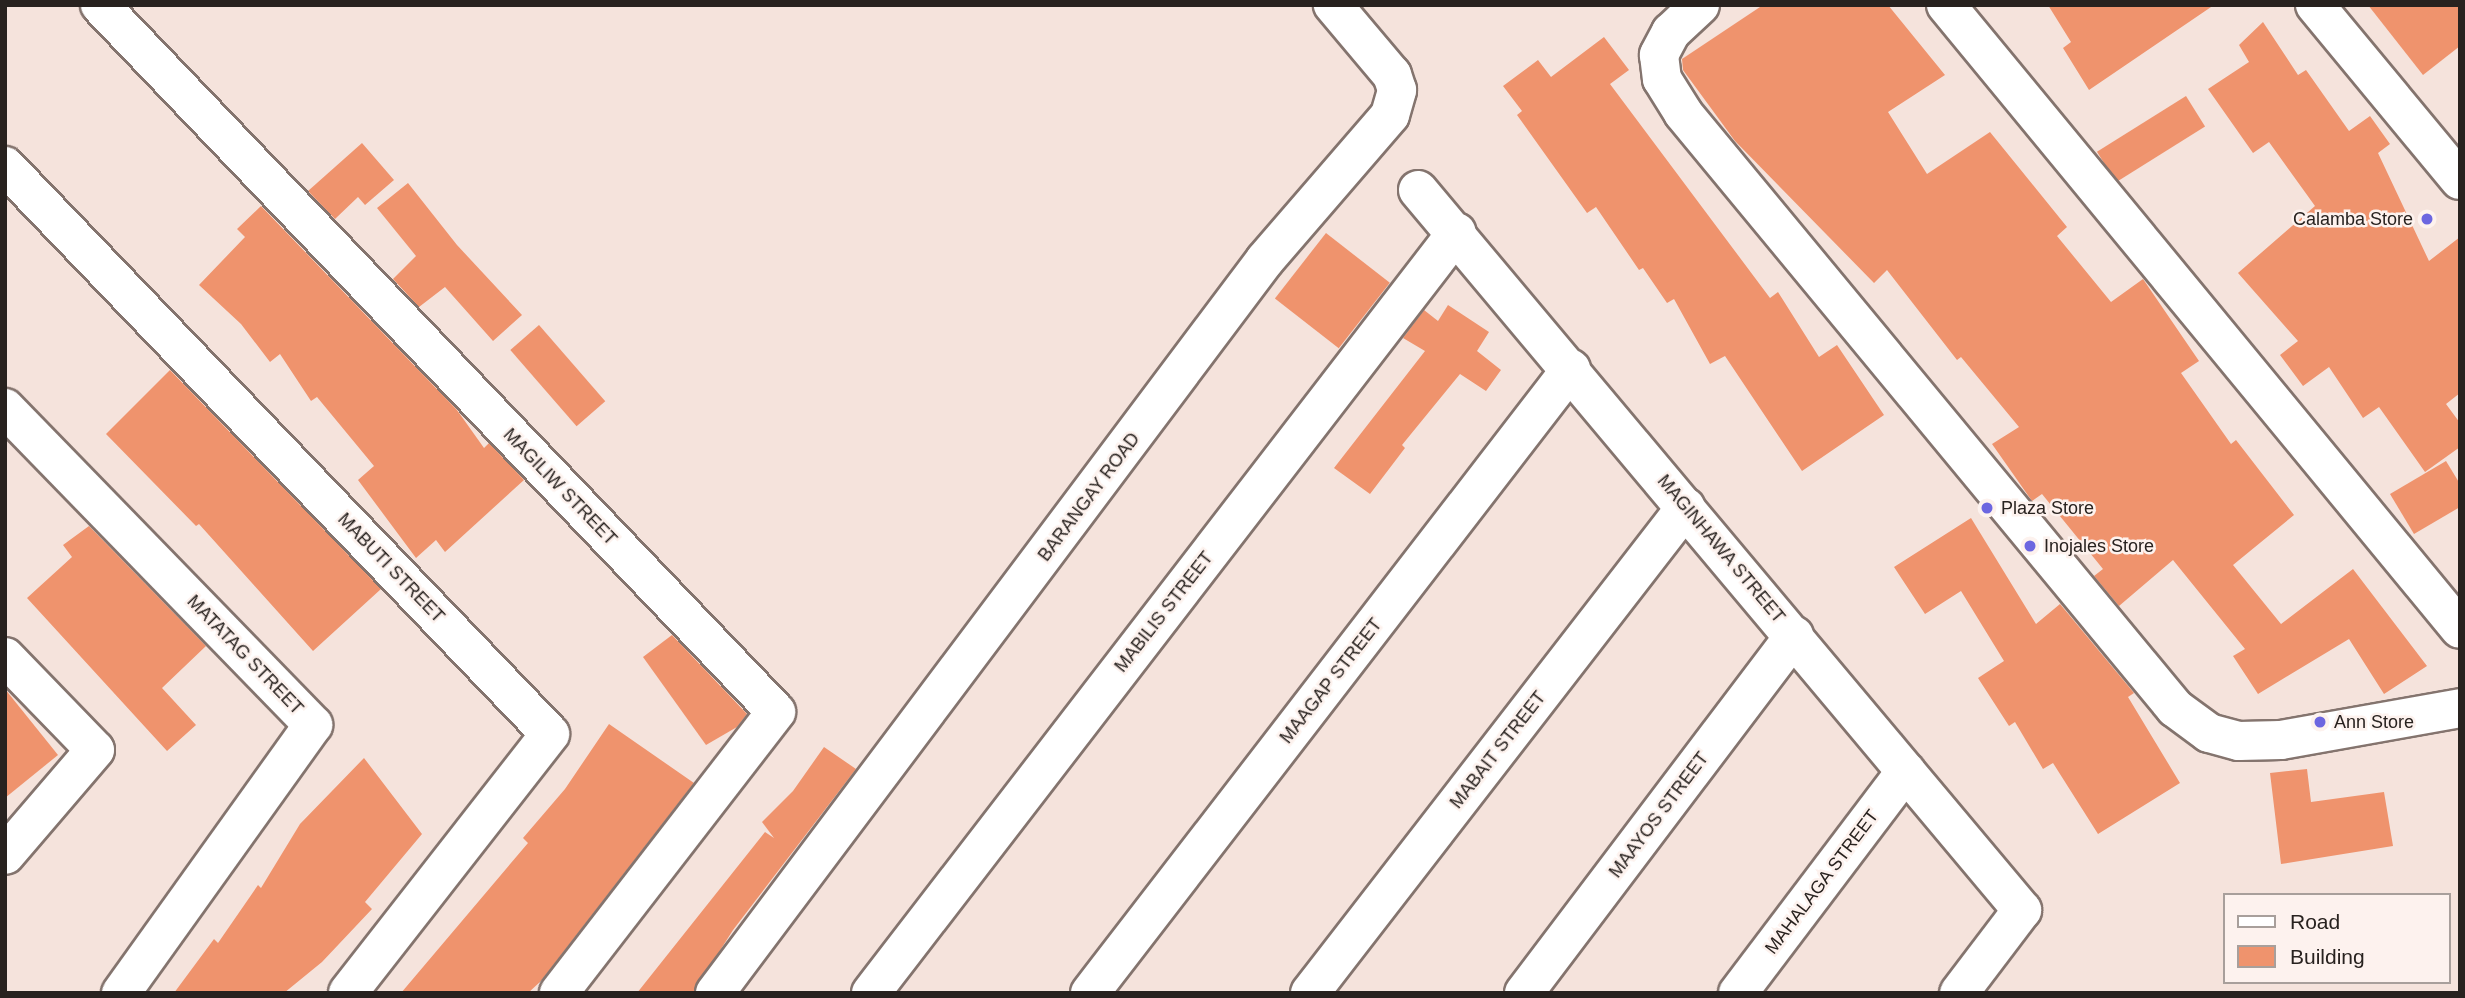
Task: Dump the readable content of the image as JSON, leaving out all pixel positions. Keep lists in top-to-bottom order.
{
  "streets": {
    "street": [
      "MAGILIW STREET",
      "BARANGAY ROAD",
      "MAGINHAWA STREET",
      "MABUTI STREET",
      "MABILIS STREET",
      "MATATAG STREET",
      "MAAGAP STREET",
      "MABAIT STREET",
      "MAAYOS STREET",
      "MAHALAGA STREET"
    ]
  },
  "crossings": [
    ["MAGINHAWA STREET", "MABILIS STREET"],
    ["MAGINHAWA STREET", "MAAGAP STREET"],
    ["MAGINHAWA STREET", "MABAIT STREET"],
    ["MAGINHAWA STREET", "MAAYOS STREET"],
    ["MAGINHAWA STREET", "MAHALAGA STREET"]
  ],
  "places": [
    "Calamba Store",
    "Plaza Store",
    "Inojales Store",
    "Ann Store"
  ],
  "legend": ["Road", "Building"]
}
